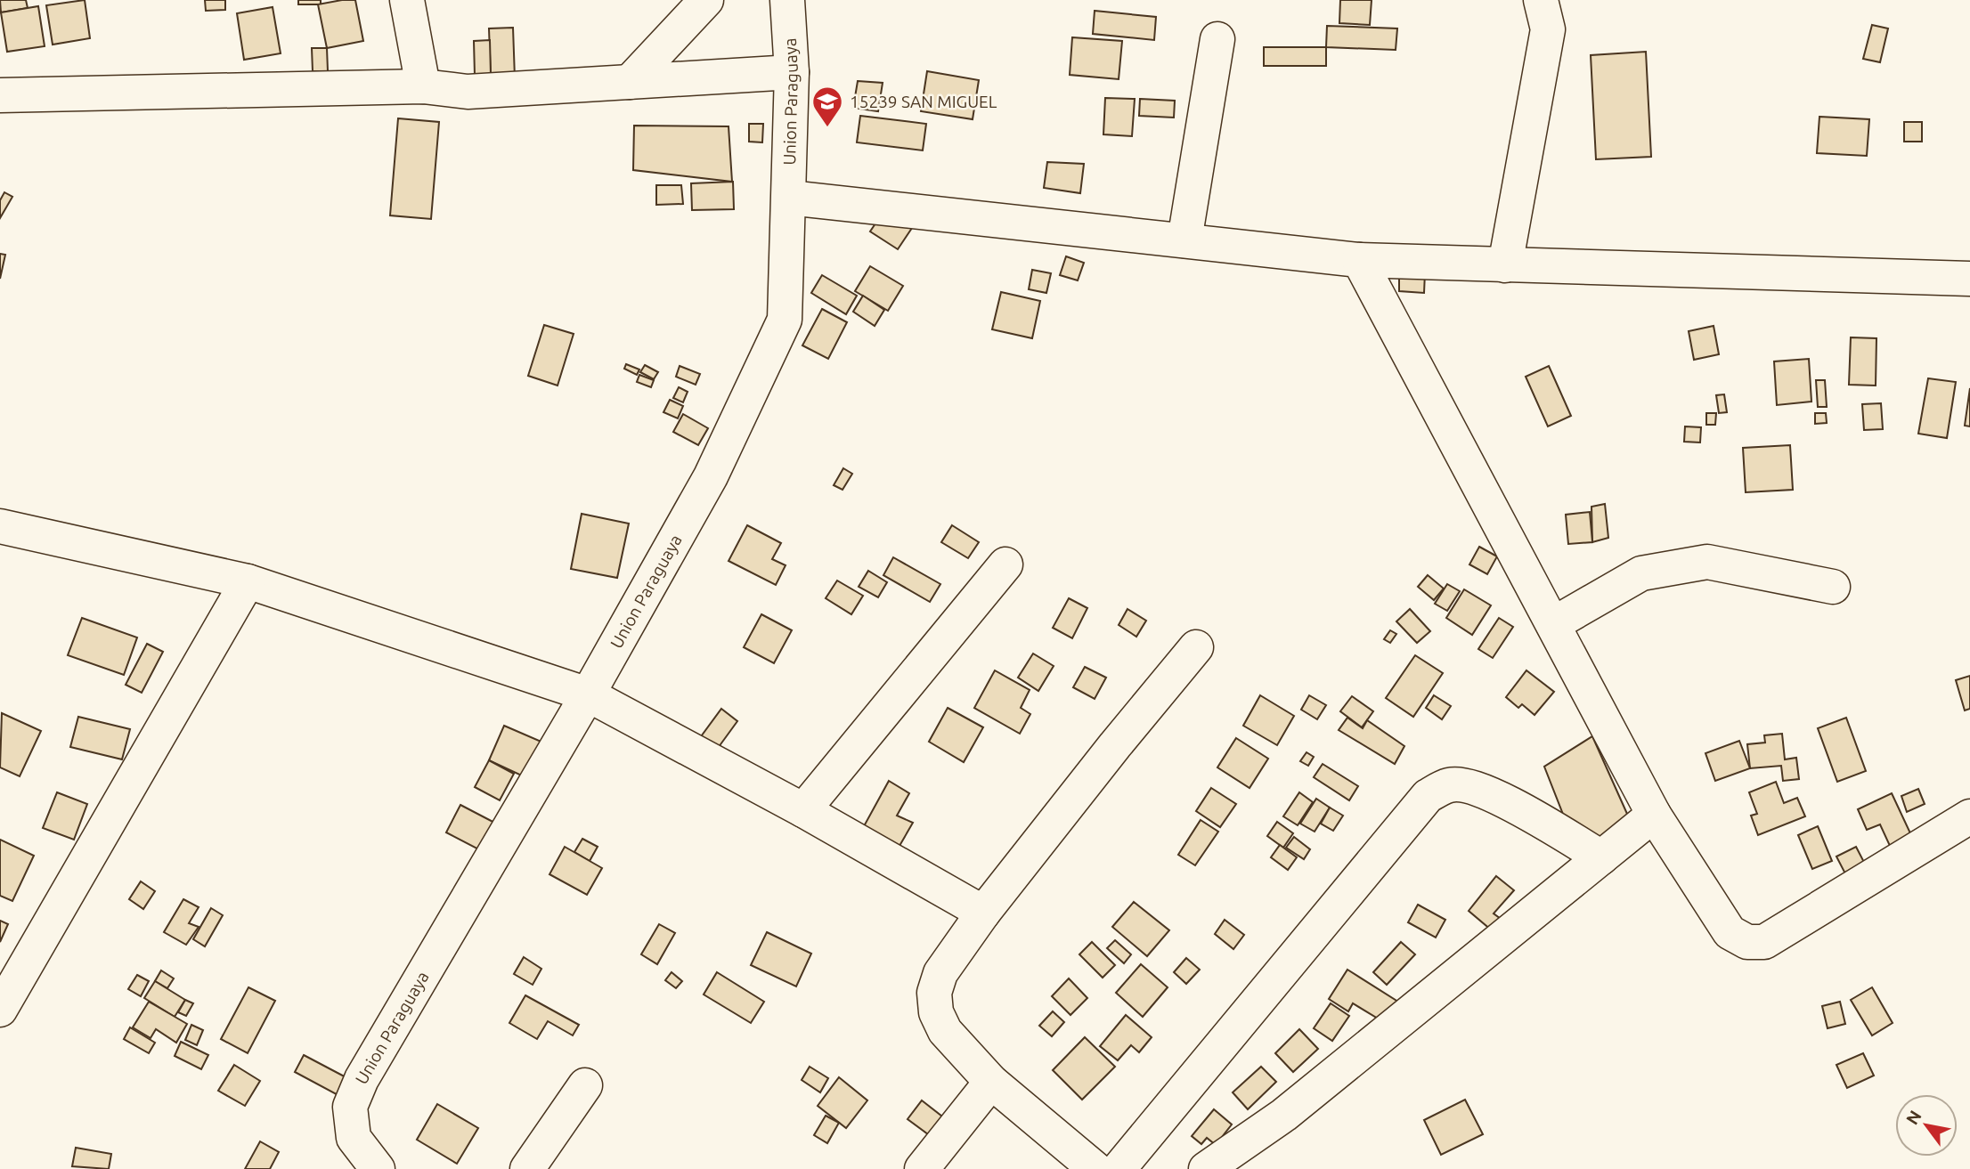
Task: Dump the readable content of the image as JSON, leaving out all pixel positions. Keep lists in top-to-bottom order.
{
  "streets": {
    "street": ["Union Paraguaya"]
  },
  "places": {
    "school or university": ["15239 SAN MIGUEL"]
  },
  "north": "top left"
}
